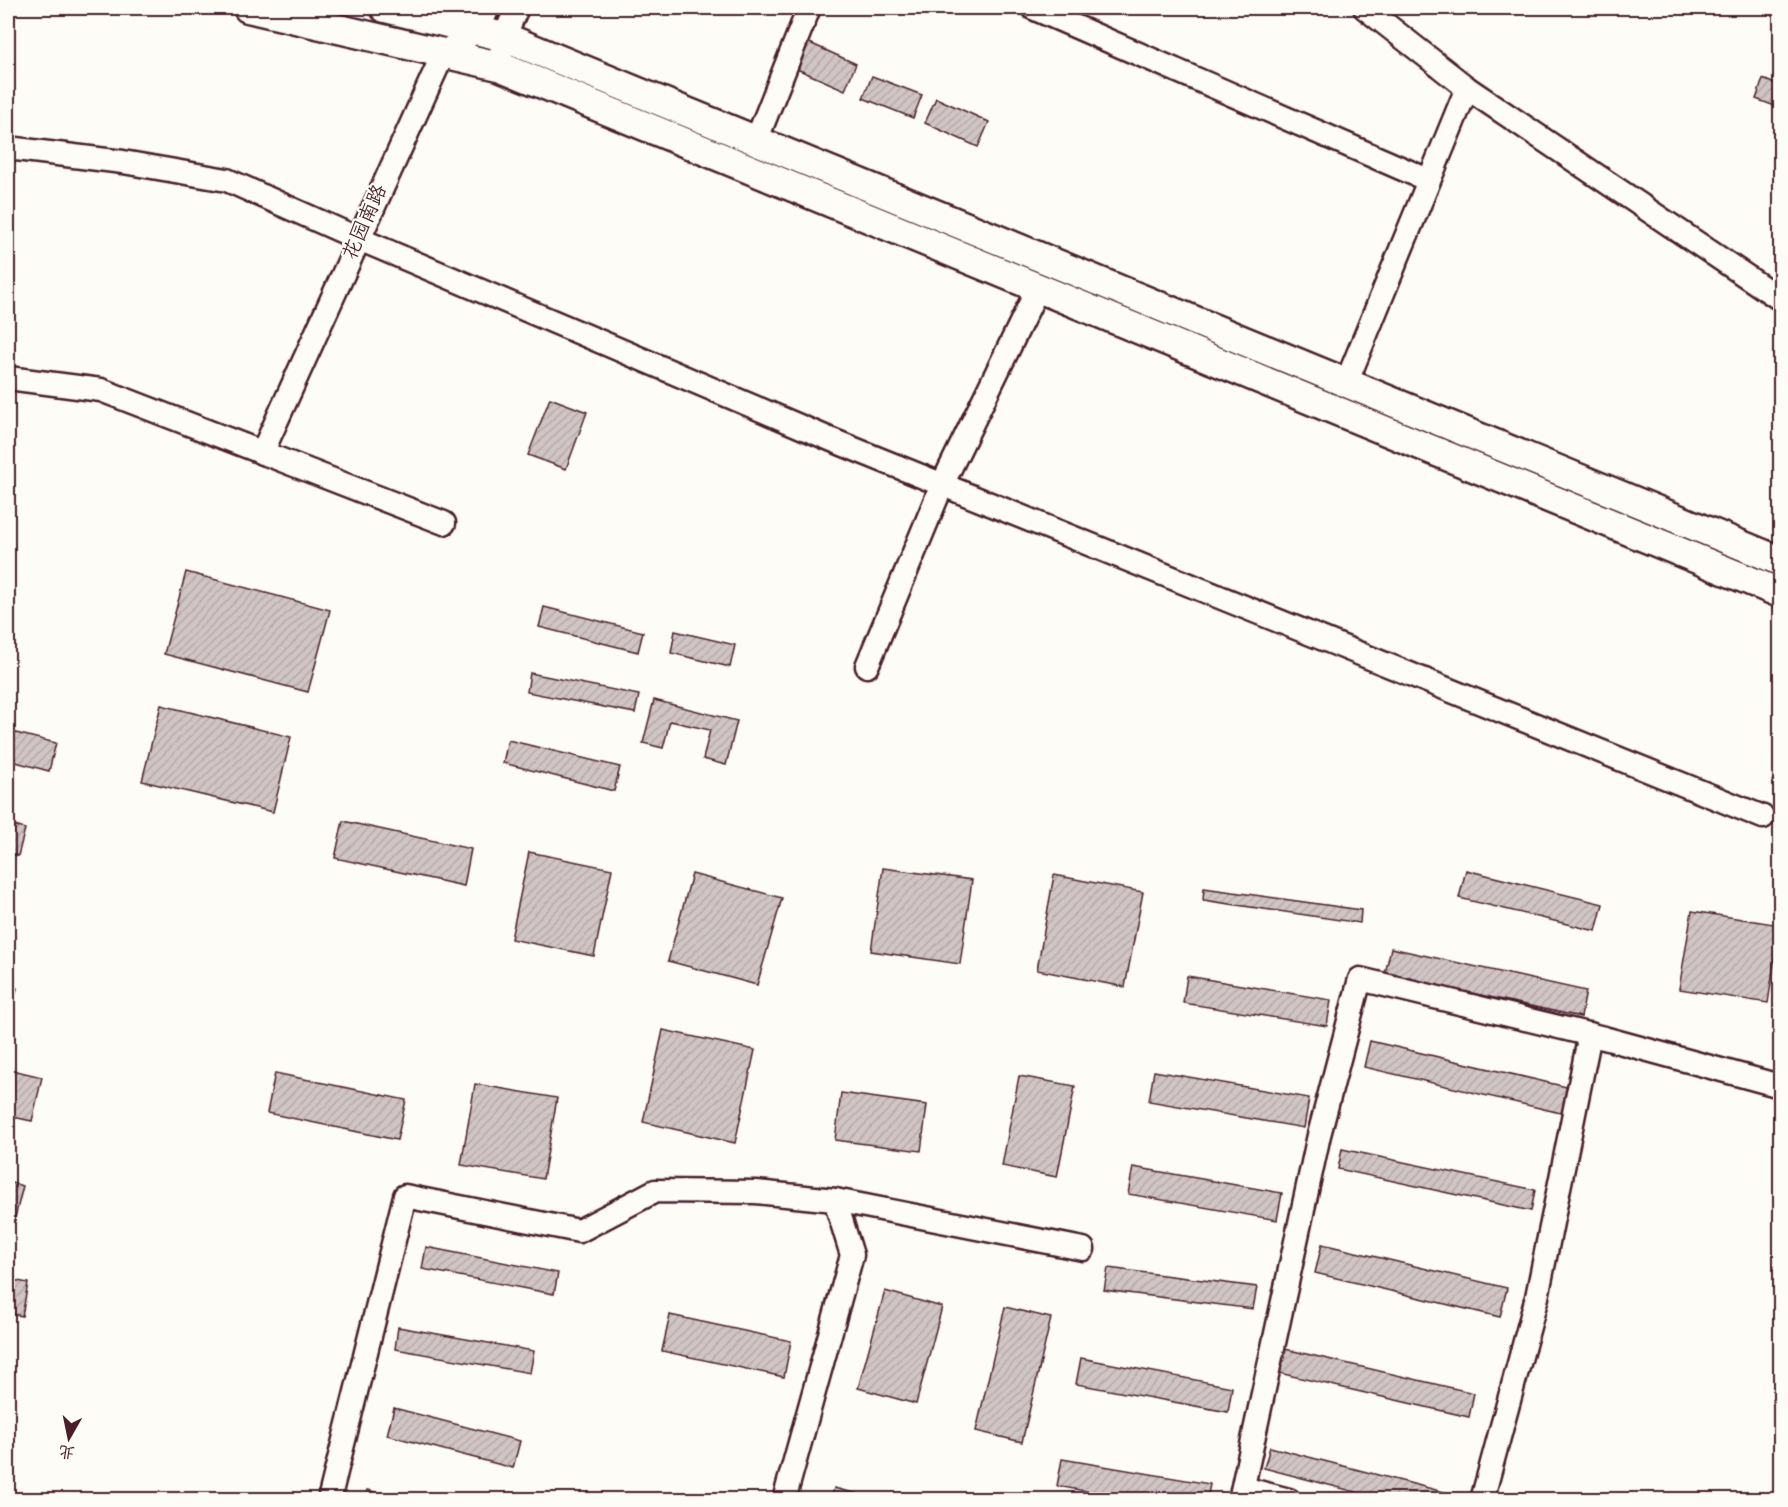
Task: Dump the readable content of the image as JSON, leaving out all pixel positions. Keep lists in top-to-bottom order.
{
  "streets": {
    "street": ["花园南路"]
  },
  "north": "bottom"
}
